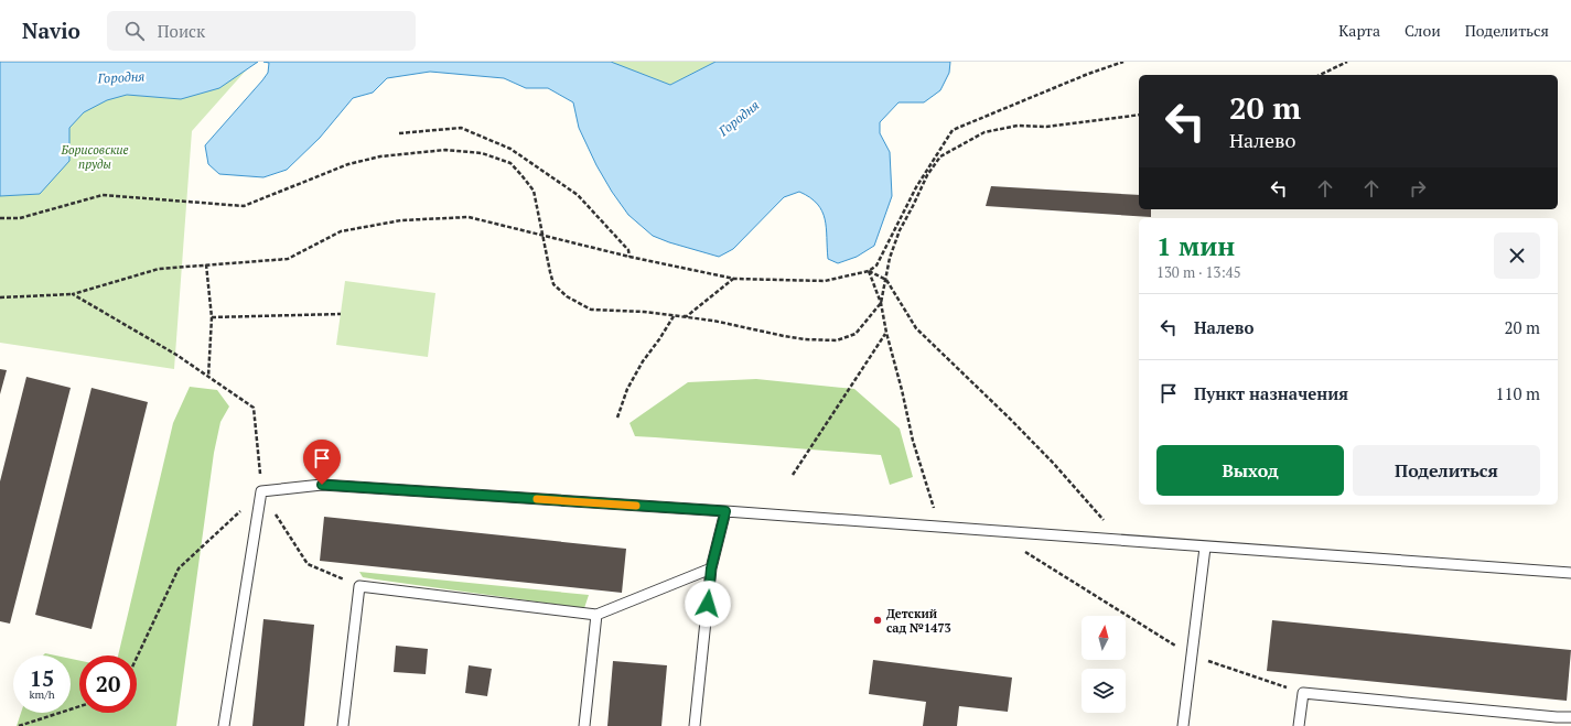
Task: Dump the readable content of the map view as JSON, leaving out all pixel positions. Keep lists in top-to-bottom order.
{
  "water": ["Городня"],
  "parks": ["Борисовские пруды"],
  "places": ["Детский сад №1473"],
  "north": "top",
  "page": {
    "header": "Navio",
    "search": "Поиск",
    "nav": ["Карта", "Слои", "Поделиться"],
    "turn": ["20 m", "Налево"],
    "heading": ["1 мин", "130 m · 13:45"],
    "list": [
      {
        "name": "Налево",
        "value": "20 m"
      },
      {
        "name": "Пункт назначения",
        "value": "110 m"
      }
    ],
    "buttons": ["Выход", "Поделиться"],
    "speed": "15 km/h",
    "limit": "20"
  }
}
